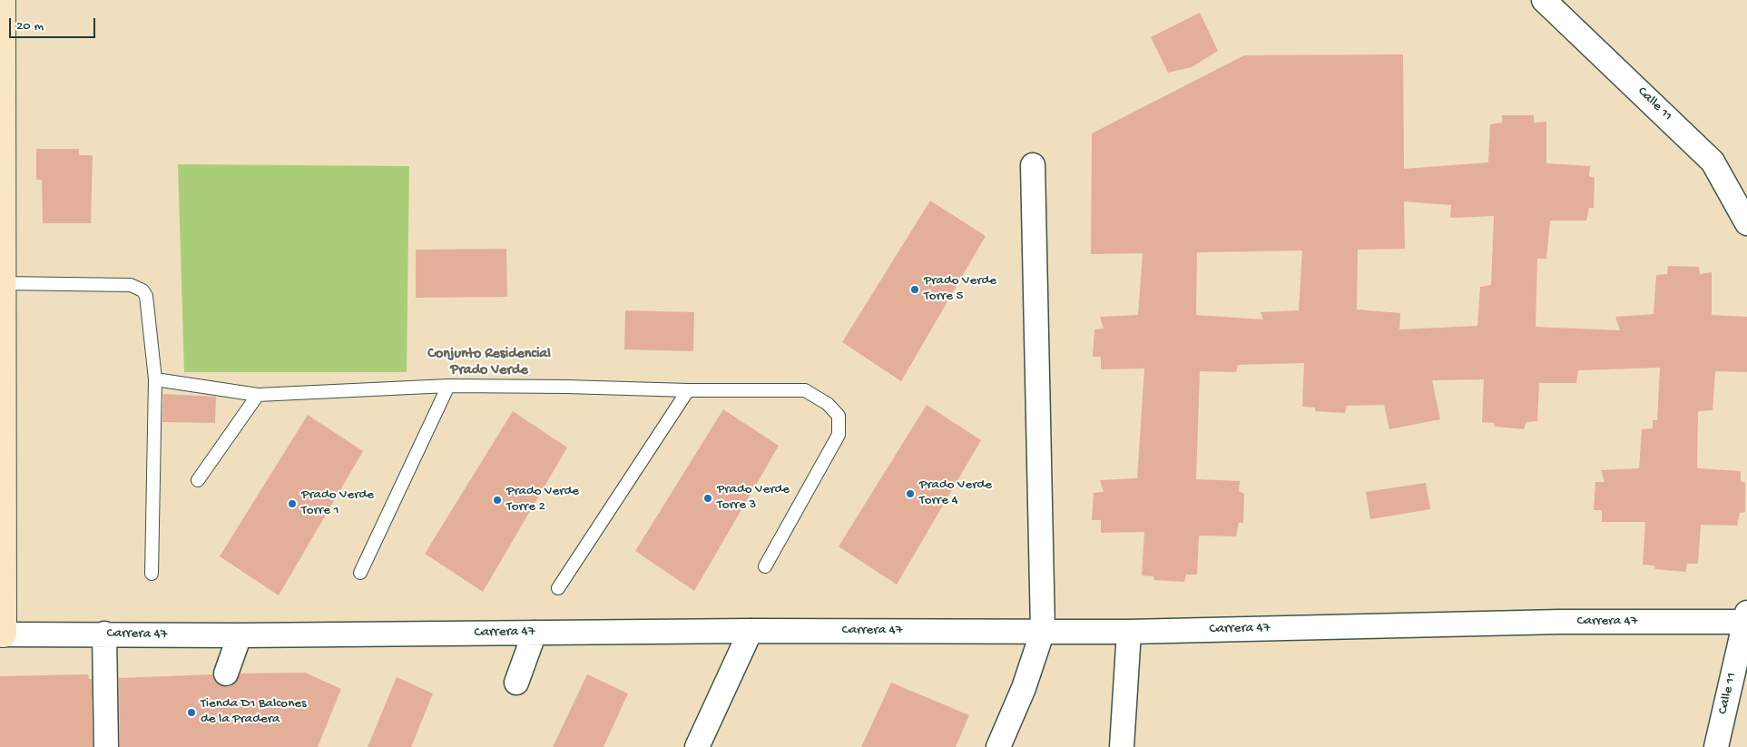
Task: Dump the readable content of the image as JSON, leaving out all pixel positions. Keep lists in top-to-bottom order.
{
  "streets": {
    "street": ["Calle 11", "Carrera 47"]
  },
  "crossings": [
    ["Calle 11", "Carrera 47"]
  ],
  "districts": ["Conjunto Residencial Prado Verde"],
  "places": [
    "Prado Verde Torre 5",
    "Prado Verde Torre 4",
    "Prado Verde Torre 3",
    "Prado Verde Torre 2",
    "Prado Verde Torre 1",
    "Tienda D1 Balcones de la Pradera"
  ],
  "scale_bar": "20 m"
}
